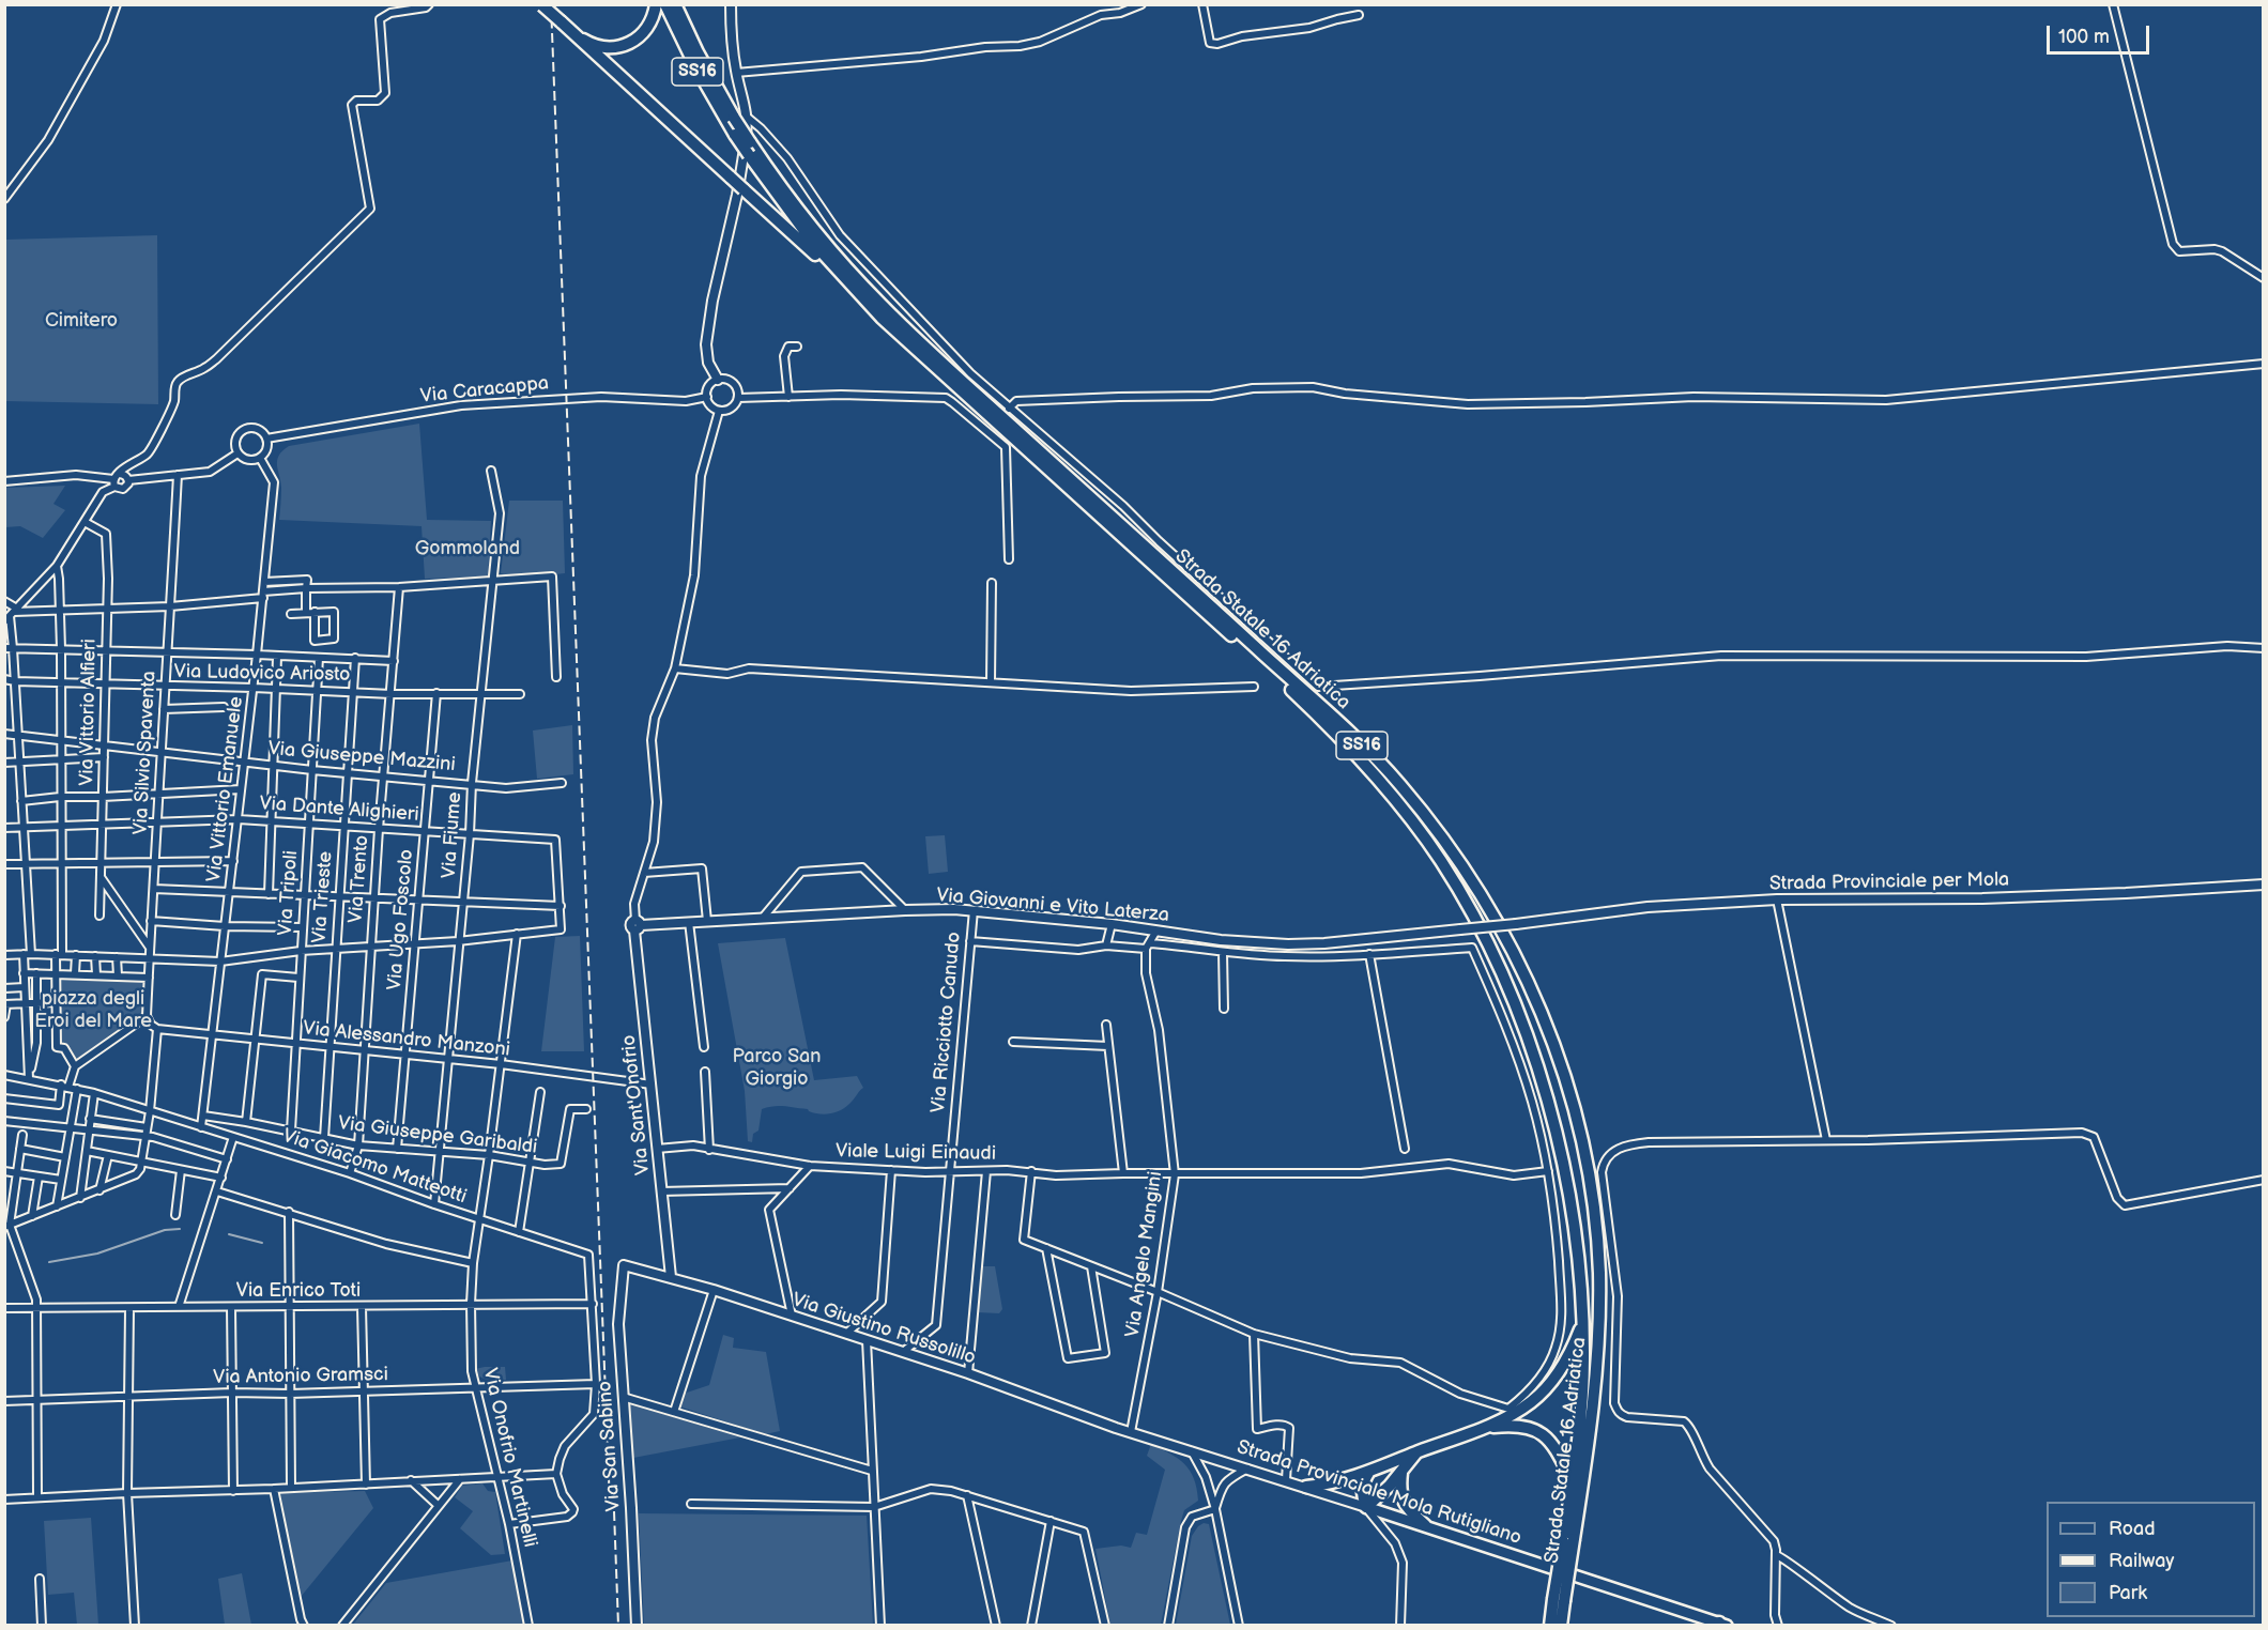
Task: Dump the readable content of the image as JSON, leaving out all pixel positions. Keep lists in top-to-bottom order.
{
  "streets": {
    "highway": ["SS16", "Strada Statale 16 Adriatica"],
    "main road": ["Strada Provinciale Mola Rutigliano"],
    "street": [
      "Via Caracappa",
      "Via Ludovico Ariosto",
      "Via Vittorio Alfieri",
      "Via Silvio Spaventa",
      "Via Giuseppe Mazzini",
      "Via Vittorio Emanuele",
      "Via Dante Alighieri",
      "Via Fiume",
      "Via Trento",
      "Strada Provinciale per Mola",
      "Via Tripoli",
      "Via Trieste",
      "Via Giovanni e Vito Laterza",
      "Via Ugo Foscolo",
      "Via Ricciotto Canudo",
      "Via Alessandro Manzoni",
      "Via Sant'Onofrio",
      "Via Giuseppe Garibaldi",
      "Viale Luigi Einaudi",
      "Via Giacomo Matteotti",
      "Via Angelo Mangini",
      "Via Enrico Toti",
      "Via Giustino Russolillo",
      "Via Antonio Gramsci",
      "Via San Sabino",
      "Via Onofrio Martinelli"
    ]
  },
  "crossings": [
    ["Via Caracappa", "Via Vittorio Emanuele"],
    ["Via Ludovico Ariosto", "Via Vittorio Alfieri"],
    ["Via Ludovico Ariosto", "Via Silvio Spaventa"],
    ["Via Ludovico Ariosto", "Via Vittorio Emanuele"],
    ["Via Ludovico Ariosto", "Via Fiume"],
    ["Via Ludovico Ariosto", "Via Trento"],
    ["Via Ludovico Ariosto", "Via Tripoli"],
    ["Via Ludovico Ariosto", "Via Trieste"],
    ["Via Ludovico Ariosto", "Via Ugo Foscolo"],
    ["Via Vittorio Alfieri", "Via Giuseppe Mazzini"],
    ["Via Vittorio Alfieri", "Via Dante Alighieri"],
    ["Via Silvio Spaventa", "Via Giuseppe Mazzini"],
    ["Via Silvio Spaventa", "Via Dante Alighieri"],
    ["Via Giuseppe Mazzini", "Via Vittorio Emanuele"],
    ["Via Giuseppe Mazzini", "Via Fiume"],
    ["Via Giuseppe Mazzini", "Via Trento"],
    ["Via Giuseppe Mazzini", "Via Tripoli"],
    ["Via Giuseppe Mazzini", "Via Trieste"],
    ["Via Giuseppe Mazzini", "Via Ugo Foscolo"],
    ["Via Vittorio Emanuele", "Via Dante Alighieri"],
    ["Via Vittorio Emanuele", "Via Alessandro Manzoni"],
    ["Via Vittorio Emanuele", "Via Giuseppe Garibaldi"],
    ["Via Vittorio Emanuele", "Via Giacomo Matteotti"],
    ["Via Dante Alighieri", "Via Fiume"],
    ["Via Dante Alighieri", "Via Trento"],
    ["Via Dante Alighieri", "Via Tripoli"],
    ["Via Dante Alighieri", "Via Trieste"],
    ["Via Dante Alighieri", "Via Ugo Foscolo"],
    ["Via Fiume", "Via Alessandro Manzoni"],
    ["Via Fiume", "Via Giuseppe Garibaldi"],
    ["Via Fiume", "Via Giacomo Matteotti"],
    ["Via Trento", "Via Alessandro Manzoni"],
    ["Via Trento", "Via Giuseppe Garibaldi"],
    ["Via Trento", "Via Giacomo Matteotti"],
    ["Strada Provinciale per Mola", "Via Giovanni e Vito Laterza"],
    ["Via Tripoli", "Via Alessandro Manzoni"],
    ["Via Tripoli", "Via Giuseppe Garibaldi"],
    ["Via Trieste", "Via Alessandro Manzoni"],
    ["Via Trieste", "Via Giuseppe Garibaldi"],
    ["Via Giovanni e Vito Laterza", "Via Ricciotto Canudo"],
    ["Via Giovanni e Vito Laterza", "Via Sant'Onofrio"],
    ["Via Ugo Foscolo", "Via Alessandro Manzoni"],
    ["Via Ugo Foscolo", "Via Giuseppe Garibaldi"],
    ["Via Ricciotto Canudo", "Viale Luigi Einaudi"],
    ["Via Ricciotto Canudo", "Via Giustino Russolillo"],
    ["Via Alessandro Manzoni", "Via Sant'Onofrio"],
    ["Via Alessandro Manzoni", "Via Onofrio Martinelli"],
    ["Via Sant'Onofrio", "Viale Luigi Einaudi"],
    ["Via Sant'Onofrio", "Via Giustino Russolillo"],
    ["Via Giuseppe Garibaldi", "Via Onofrio Martinelli"],
    ["Viale Luigi Einaudi", "Via Angelo Mangini"],
    ["Via Giacomo Matteotti", "Via Enrico Toti"],
    ["Via Giacomo Matteotti", "Via Onofrio Martinelli"],
    ["Via Angelo Mangini", "Via Giustino Russolillo"],
    ["Via Angelo Mangini", "Strada Provinciale Mola Rutigliano"],
    ["Via Enrico Toti", "Via Onofrio Martinelli"],
    ["Via Giustino Russolillo", "Via San Sabino"],
    ["Via Giustino Russolillo", "Strada Provinciale Mola Rutigliano"],
    ["Via Antonio Gramsci", "Via Onofrio Martinelli"]
  ],
  "parks": [
    "Cimitero",
    "Gommoland",
    "piazza degli Eroi del Mare",
    "Parco San Giorgio"
  ],
  "legend": ["Road", "Railway", "Park"],
  "scale_bar": "100 m"
}
